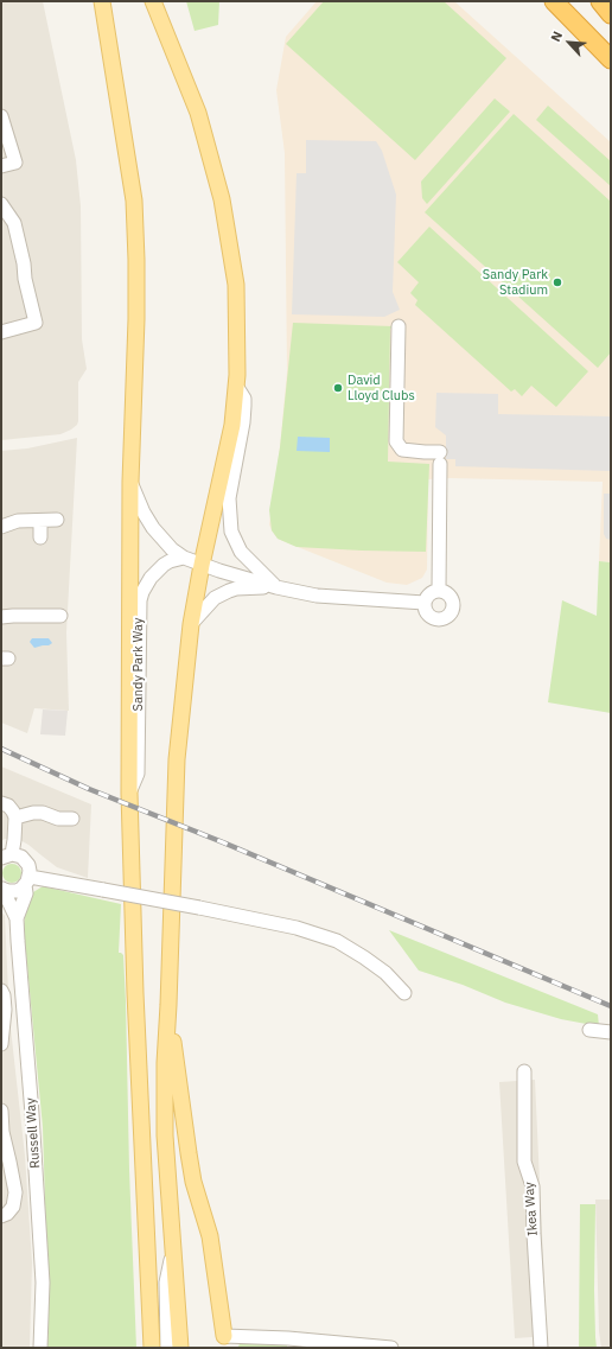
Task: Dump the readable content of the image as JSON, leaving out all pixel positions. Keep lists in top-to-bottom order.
{
  "streets": {
    "street": ["Sandy Park Way", "Russell Way", "Ikea Way"]
  },
  "places": ["Sandy Park Stadium", "David Lloyd Clubs"],
  "north": "top left"
}
